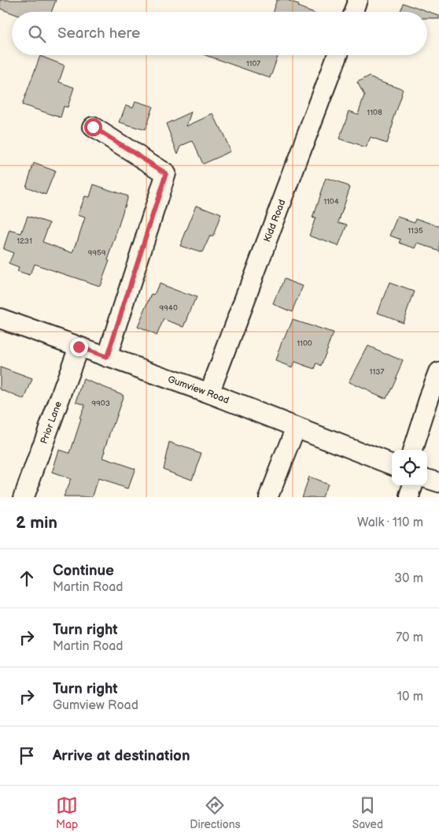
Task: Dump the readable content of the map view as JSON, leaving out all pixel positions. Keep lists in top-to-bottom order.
{
  "streets": {
    "street": ["Kidd Road", "Gumview Road", "Prior Lane"]
  },
  "crossings": [
    ["Kidd Road", "Gumview Road"],
    ["Gumview Road", "Prior Lane"]
  ],
  "house_numbers": [
    "1107",
    "1108",
    "1104",
    "1135",
    "1231",
    "9959",
    "9940",
    "1100",
    "1137",
    "9903"
  ],
  "page": {
    "search": "Search here",
    "heading": ["2 min", "Walk · 110 m"],
    "list": [
      ["Continue", "Martin Road", "30 m"],
      ["Turn right", "Martin Road", "70 m"],
      ["Turn right", "Gumview Road", "10 m"],
      "Arrive at destination"
    ],
    "nav": ["Map", "Directions", "Saved"]
  }
}
